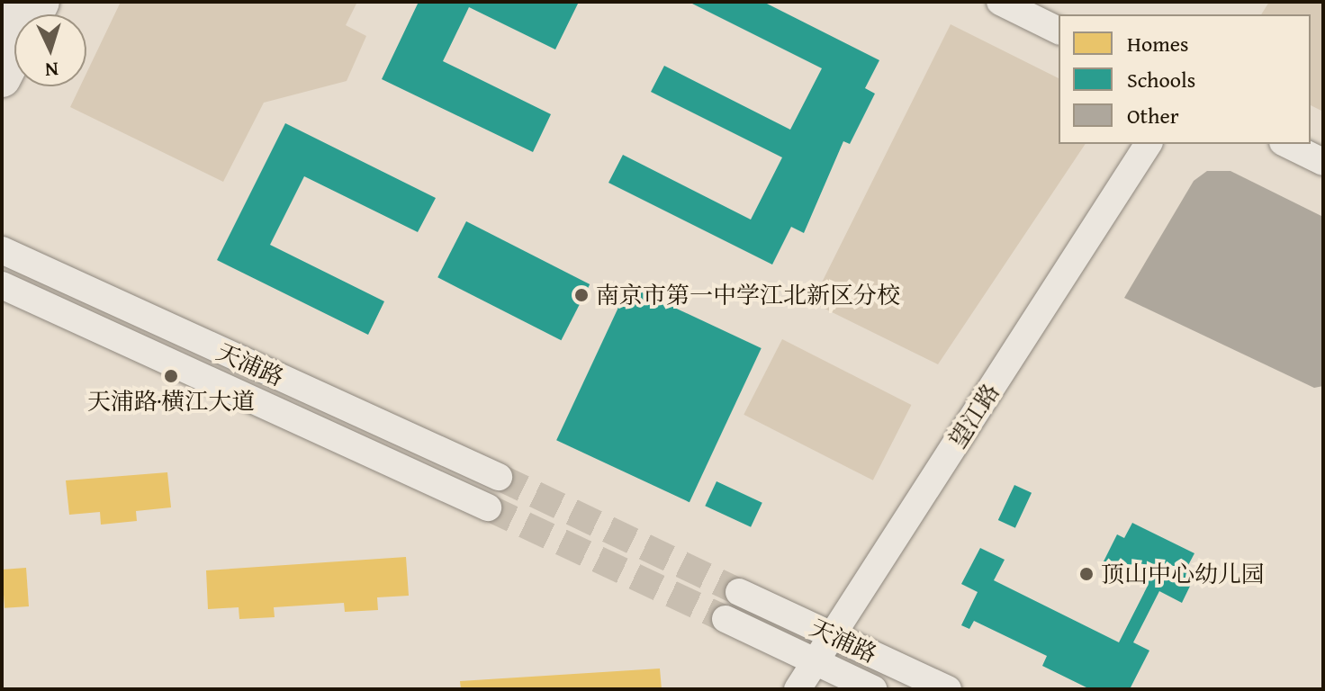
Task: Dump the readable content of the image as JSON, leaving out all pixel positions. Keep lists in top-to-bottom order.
{
  "streets": {
    "street": ["天浦路", "望江路"]
  },
  "crossings": [
    ["天浦路", "望江路"]
  ],
  "places": ["南京市第一中学江北新区分校", "天浦路·横江大道", "顶山中心幼儿园"],
  "legend": ["Homes", "Schools", "Other"],
  "north": "bottom"
}
